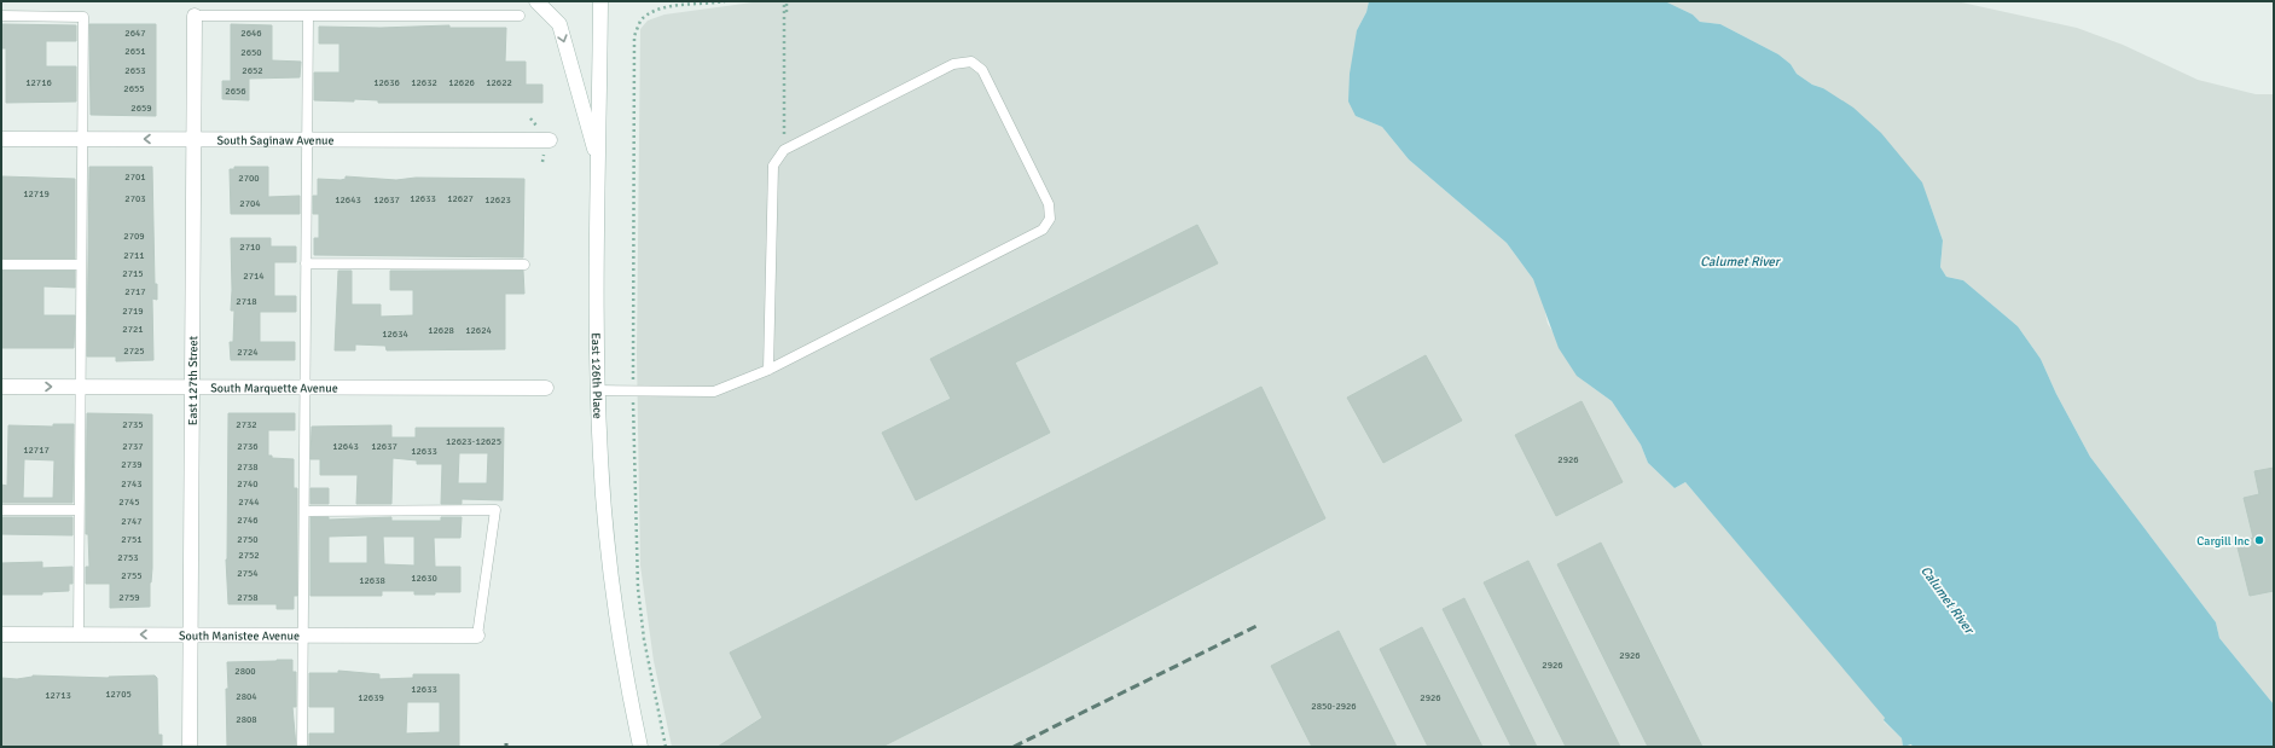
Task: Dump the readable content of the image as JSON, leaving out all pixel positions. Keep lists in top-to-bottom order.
{
  "streets": {
    "street": [
      "South Saginaw Avenue",
      "East 126th Place",
      "East 127th Street",
      "South Marquette Avenue",
      "South Manistee Avenue"
    ]
  },
  "crossings": [
    ["South Saginaw Avenue", "East 127th Street"],
    ["East 127th Street", "South Marquette Avenue"],
    ["East 127th Street", "South Manistee Avenue"]
  ],
  "water": ["Calumet River"],
  "places": ["Cargill Inc"],
  "house_numbers": [
    "2647",
    "2646",
    "2651",
    "2650",
    "2653",
    "2652",
    "12716",
    "12636",
    "12632",
    "12626",
    "12622",
    "2655",
    "2656",
    "2659",
    "2701",
    "2700",
    "12719",
    "2703",
    "12633",
    "12627",
    "12643",
    "12637",
    "12623",
    "2704",
    "2709",
    "2710",
    "2711",
    "2715",
    "2714",
    "2717",
    "2718",
    "2719",
    "2721",
    "12628",
    "12624",
    "12634",
    "2725",
    "2724",
    "2735",
    "2732",
    "12623-12625",
    "2737",
    "2736",
    "12643",
    "12637",
    "12717",
    "12633",
    "2926",
    "2739",
    "2738",
    "2743",
    "2740",
    "2745",
    "2744",
    "2746",
    "2747",
    "2751",
    "2750",
    "2752",
    "2753",
    "2754",
    "2755",
    "12630",
    "12638",
    "2759",
    "2758",
    "2926",
    "2926",
    "2800",
    "12633",
    "12705",
    "12713",
    "2804",
    "12639",
    "2926",
    "2850-2926",
    "2808"
  ]
}
